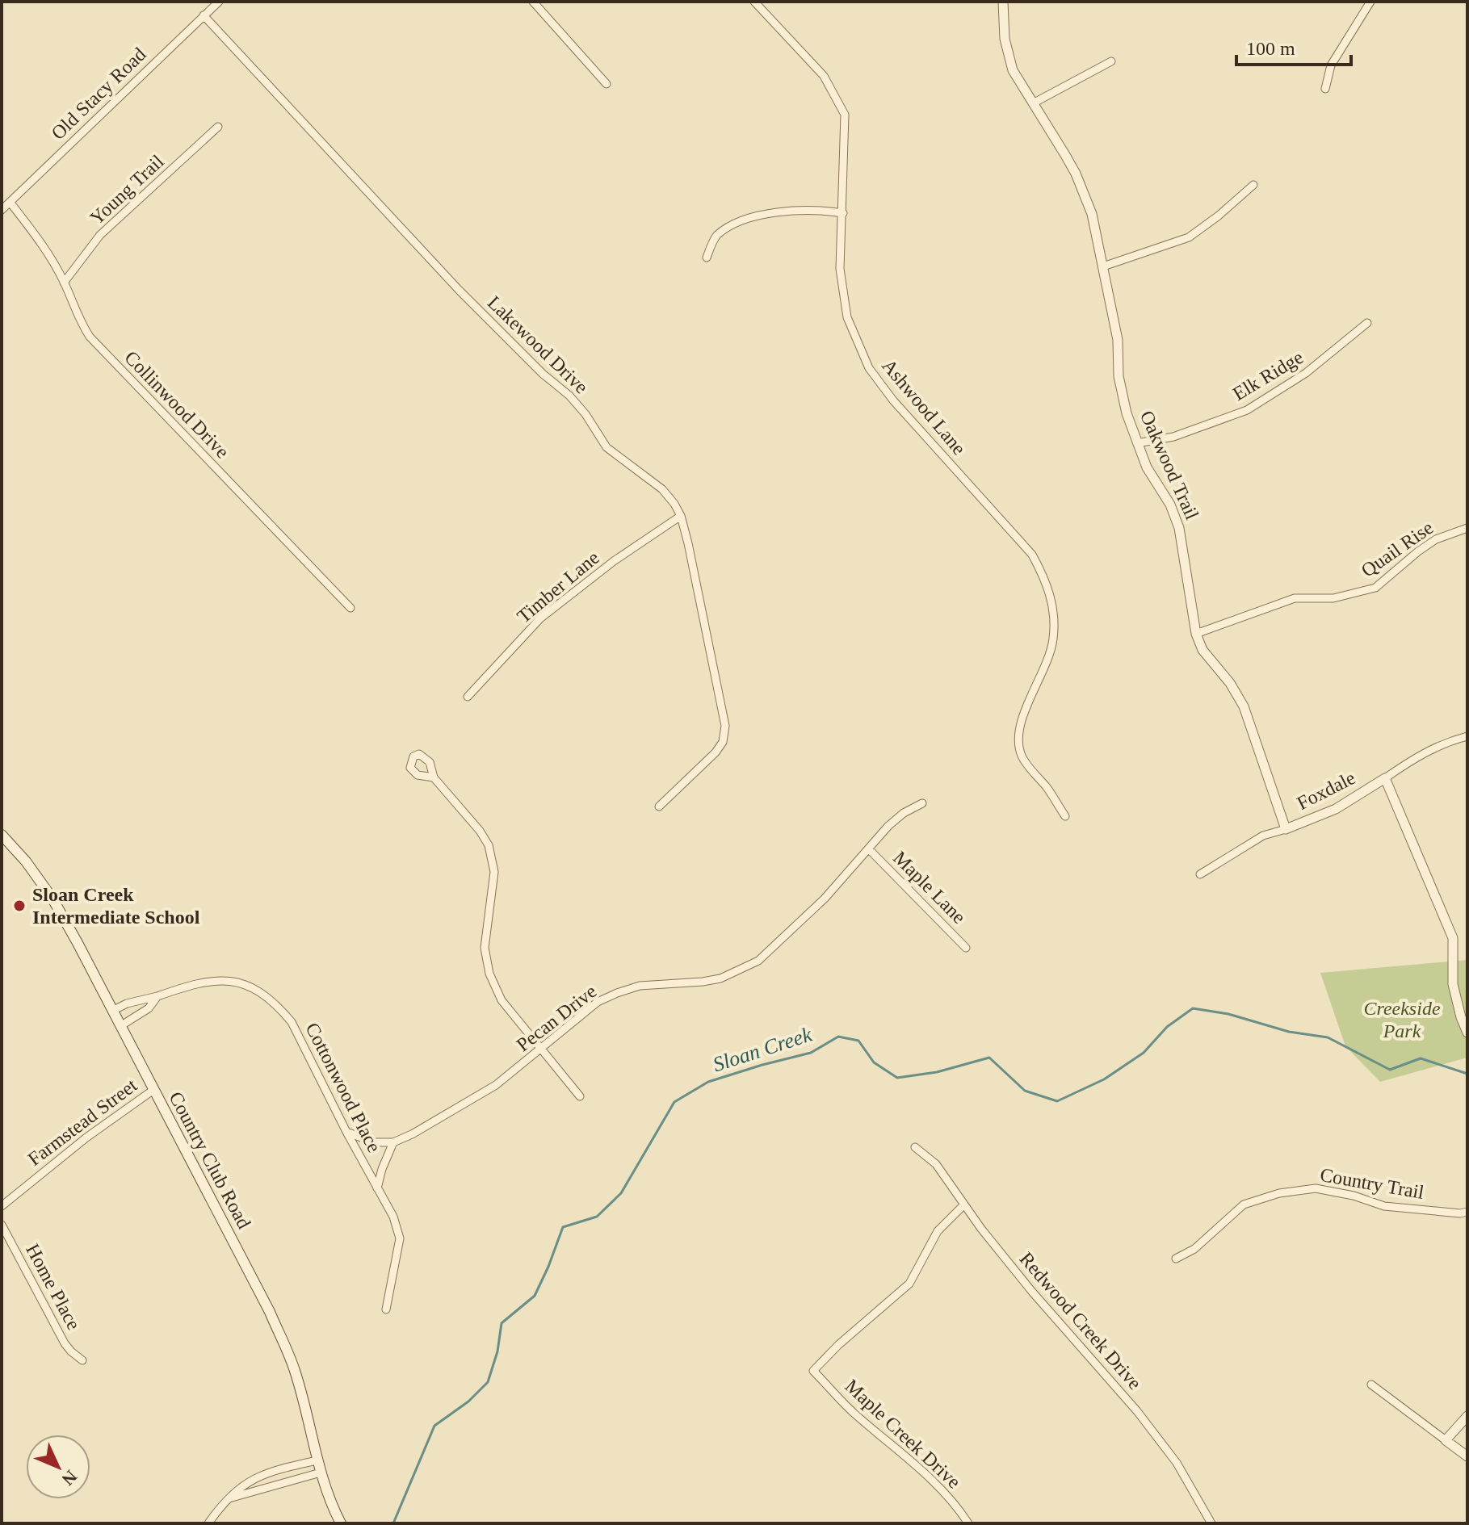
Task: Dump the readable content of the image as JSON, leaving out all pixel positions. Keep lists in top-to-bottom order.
{
  "streets": {
    "main road": ["Country Club Road"],
    "street": [
      "Old Stacy Road",
      "Young Trail",
      "Lakewood Drive",
      "Elk Ridge",
      "Collinwood Drive",
      "Ashwood Lane",
      "Oakwood Trail",
      "Quail Rise",
      "Timber Lane",
      "Foxdale",
      "Maple Lane",
      "Pecan Drive",
      "Cottonwood Place",
      "Farmstead Street",
      "Country Trail",
      "Home Place",
      "Redwood Creek Drive",
      "Maple Creek Drive"
    ]
  },
  "crossings": [
    ["Old Stacy Road", "Lakewood Drive"],
    ["Old Stacy Road", "Collinwood Drive"],
    ["Young Trail", "Collinwood Drive"],
    ["Lakewood Drive", "Timber Lane"],
    ["Elk Ridge", "Oakwood Trail"],
    ["Oakwood Trail", "Quail Rise"],
    ["Oakwood Trail", "Foxdale"],
    ["Maple Lane", "Pecan Drive"],
    ["Cottonwood Place", "Country Club Road"],
    ["Farmstead Street", "Country Club Road"],
    ["Redwood Creek Drive", "Maple Creek Drive"]
  ],
  "water": ["Sloan Creek"],
  "parks": ["Creekside Park"],
  "places": ["Sloan Creek Intermediate School"],
  "scale_bar": "100 m",
  "north": "bottom right"
}
